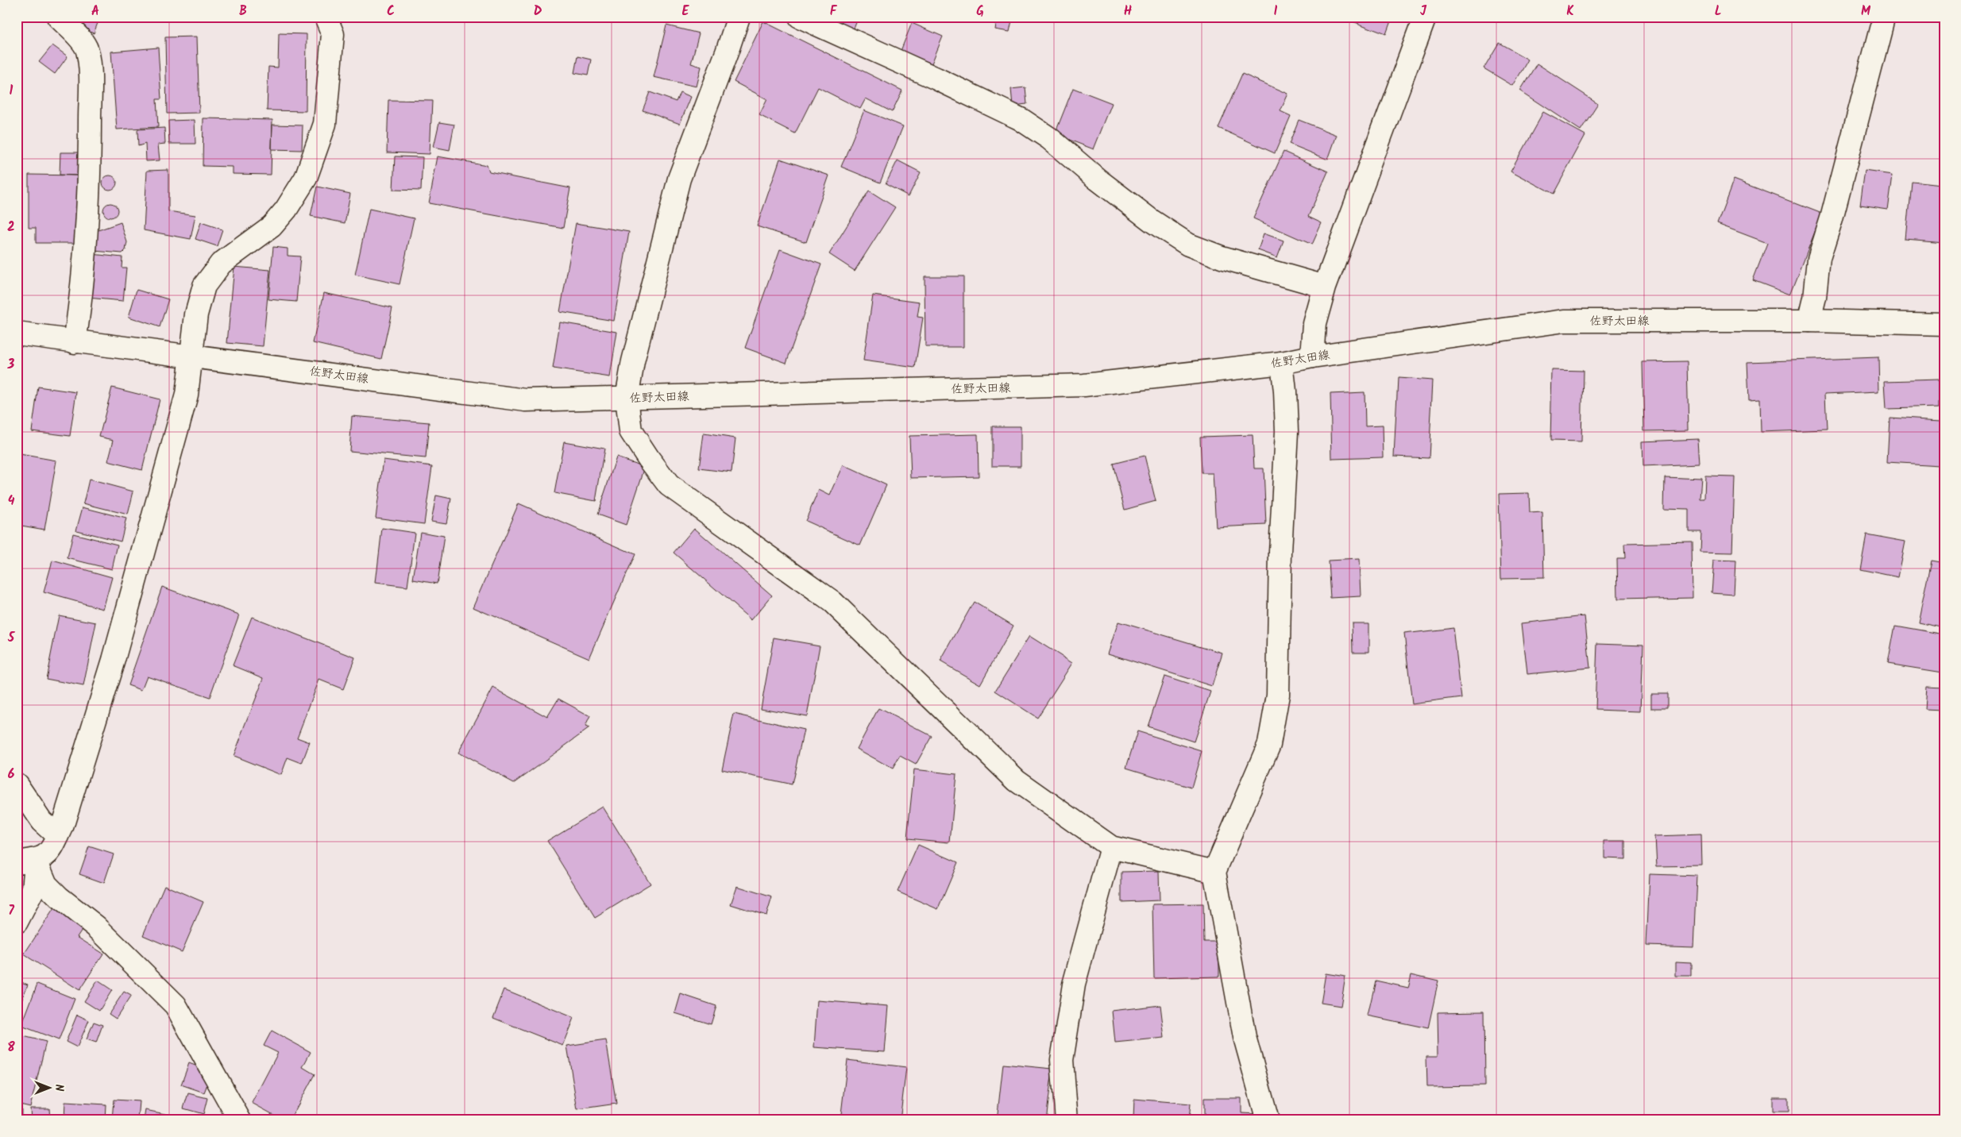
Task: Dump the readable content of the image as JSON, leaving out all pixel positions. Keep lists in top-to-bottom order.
{
  "streets": {
    "street": ["佐野太田線"]
  },
  "north": "right",
  "grid": {
    "columns": [
      "A",
      "B",
      "C",
      "D",
      "E",
      "F",
      "G",
      "H",
      "I",
      "J",
      "K",
      "L",
      "M"
    ],
    "rows": [
      "1",
      "2",
      "3",
      "4",
      "5",
      "6",
      "7",
      "8"
    ]
  }
}
